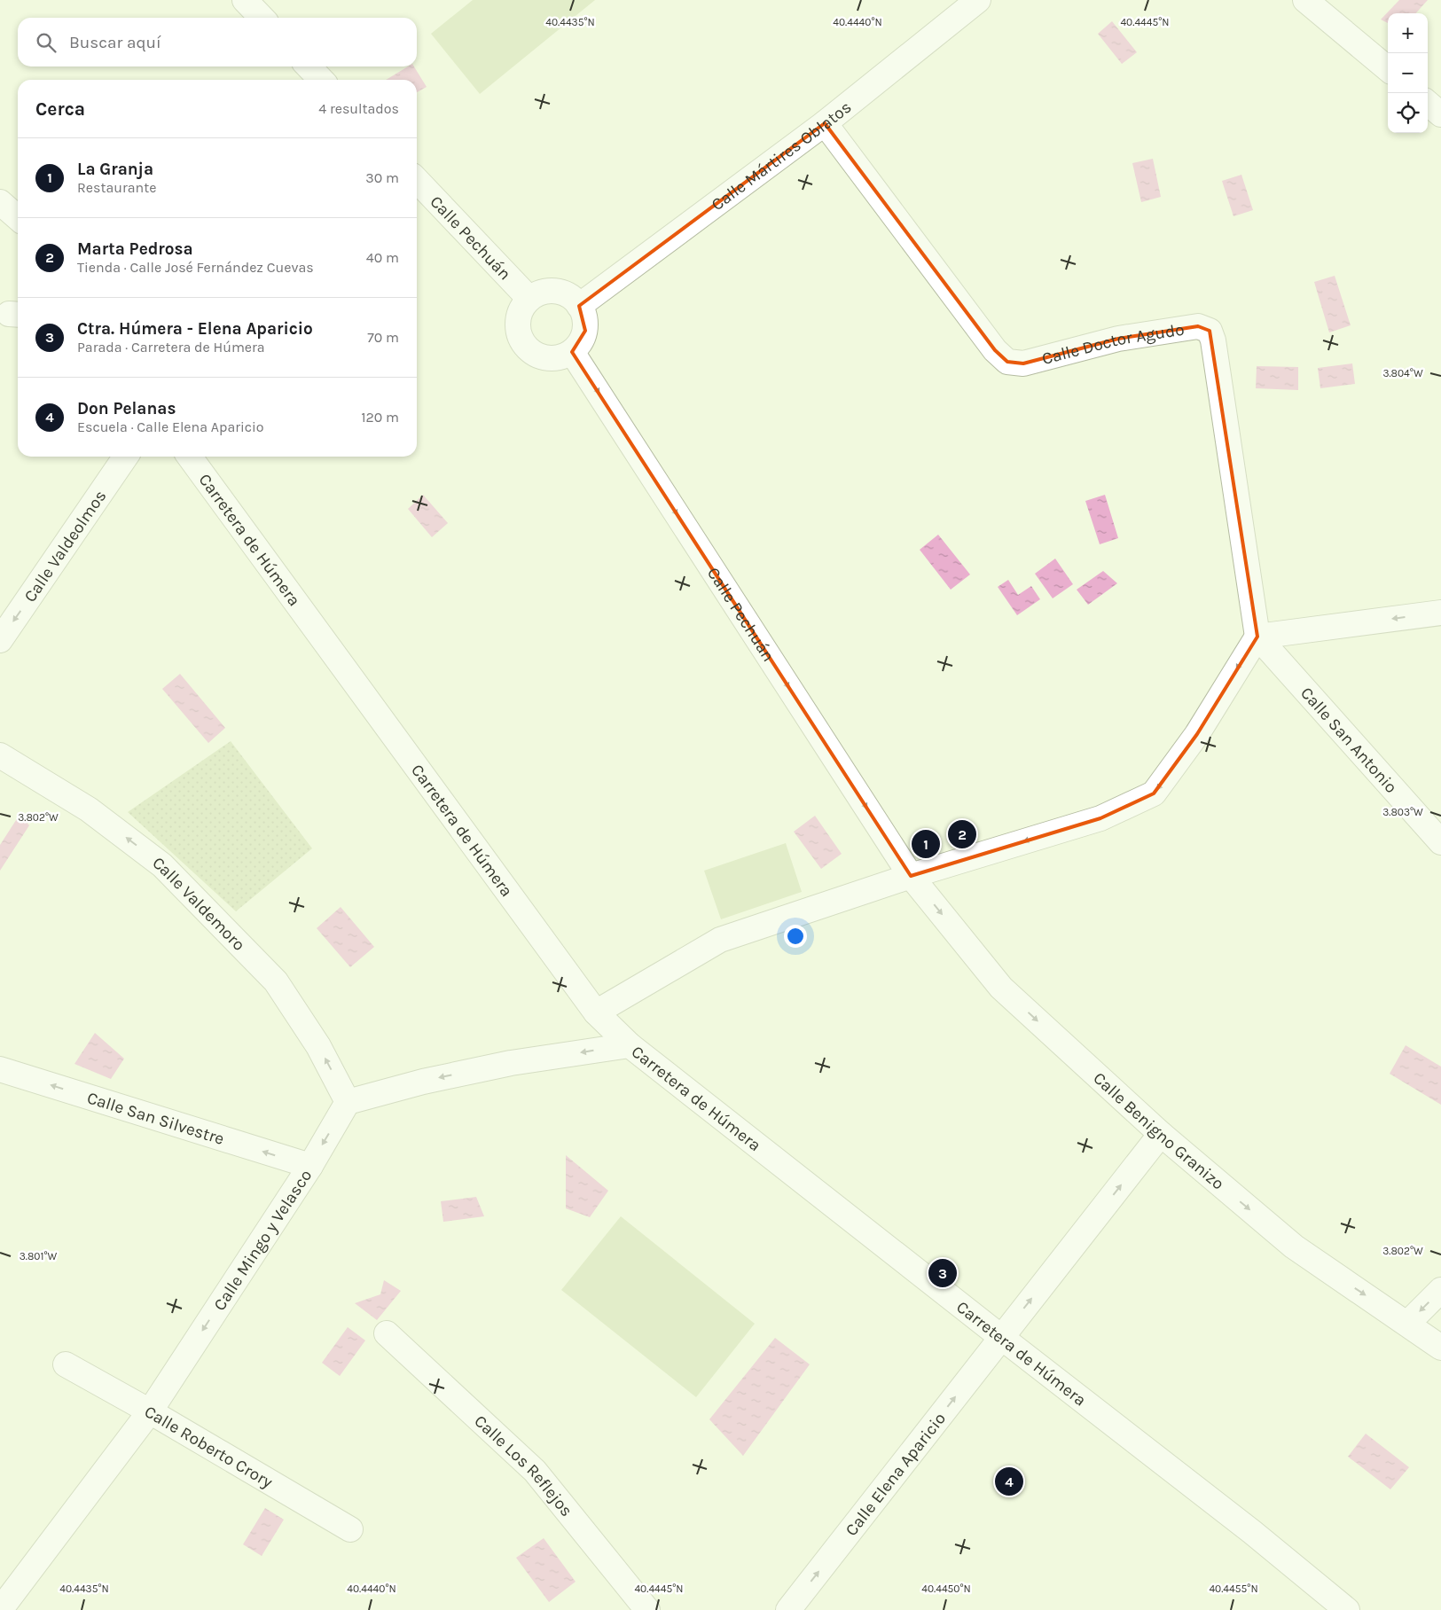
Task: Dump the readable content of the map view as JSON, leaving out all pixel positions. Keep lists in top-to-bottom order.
{
  "streets": {
    "street": [
      "Calle Mártires Oblatos",
      "Calle Pechuán",
      "Calle Doctor Agudo",
      "Carretera de Húmera",
      "Calle Valdeolmos",
      "Calle San Antonio",
      "Calle Valdemoro",
      "Calle San Silvestre",
      "Calle Benigno Granizo",
      "Calle Mingo y Velasco",
      "Calle Roberto Crory",
      "Calle Los Reflejos",
      "Calle Elena Aparicio"
    ]
  },
  "crossings": [
    ["Calle Mártires Oblatos", "Calle Pechuán"],
    ["Calle Mártires Oblatos", "Calle Doctor Agudo"],
    ["Calle Pechuán", "Calle Benigno Granizo"],
    ["Calle Doctor Agudo", "Calle San Antonio"],
    ["Carretera de Húmera", "Calle Elena Aparicio"],
    ["Calle Valdemoro", "Calle Mingo y Velasco"],
    ["Calle San Silvestre", "Calle Mingo y Velasco"],
    ["Calle Benigno Granizo", "Calle Elena Aparicio"],
    ["Calle Mingo y Velasco", "Calle Roberto Crory"]
  ],
  "one_way": [
    "Calle Pechuán",
    "Calle Valdeolmos",
    "Calle Valdemoro",
    "Calle San Silvestre",
    "Calle Benigno Granizo",
    "Calle Mingo y Velasco",
    "Calle Elena Aparicio"
  ],
  "page": {
    "map_buttons": ["+", "−"],
    "search": "Buscar aquí",
    "heading": ["Cerca", "4 resultados"],
    "list": [
      {
        "mark": "1",
        "name": "La Granja",
        "note": "Restaurante",
        "value": "30 m"
      },
      {
        "mark": "2",
        "name": "Marta Pedrosa",
        "note": "Tienda · Calle José Fernández Cuevas",
        "value": "40 m"
      },
      {
        "mark": "3",
        "name": "Ctra. Húmera - Elena Aparicio",
        "note": "Parada · Carretera de Húmera",
        "value": "70 m"
      },
      {
        "mark": "4",
        "name": "Don Pelanas",
        "note": "Escuela · Calle Elena Aparicio",
        "value": "120 m"
      }
    ],
    "pins": [
      "2",
      "1",
      "3",
      "4"
    ]
  },
  "coordinates": [
    "40.4435°N",
    "40.4440°N",
    "40.4445°N",
    "3.804°W",
    "3.803°W",
    "3.802°W",
    "3.801°W",
    "40.4450°N",
    "40.4455°N"
  ]
}
